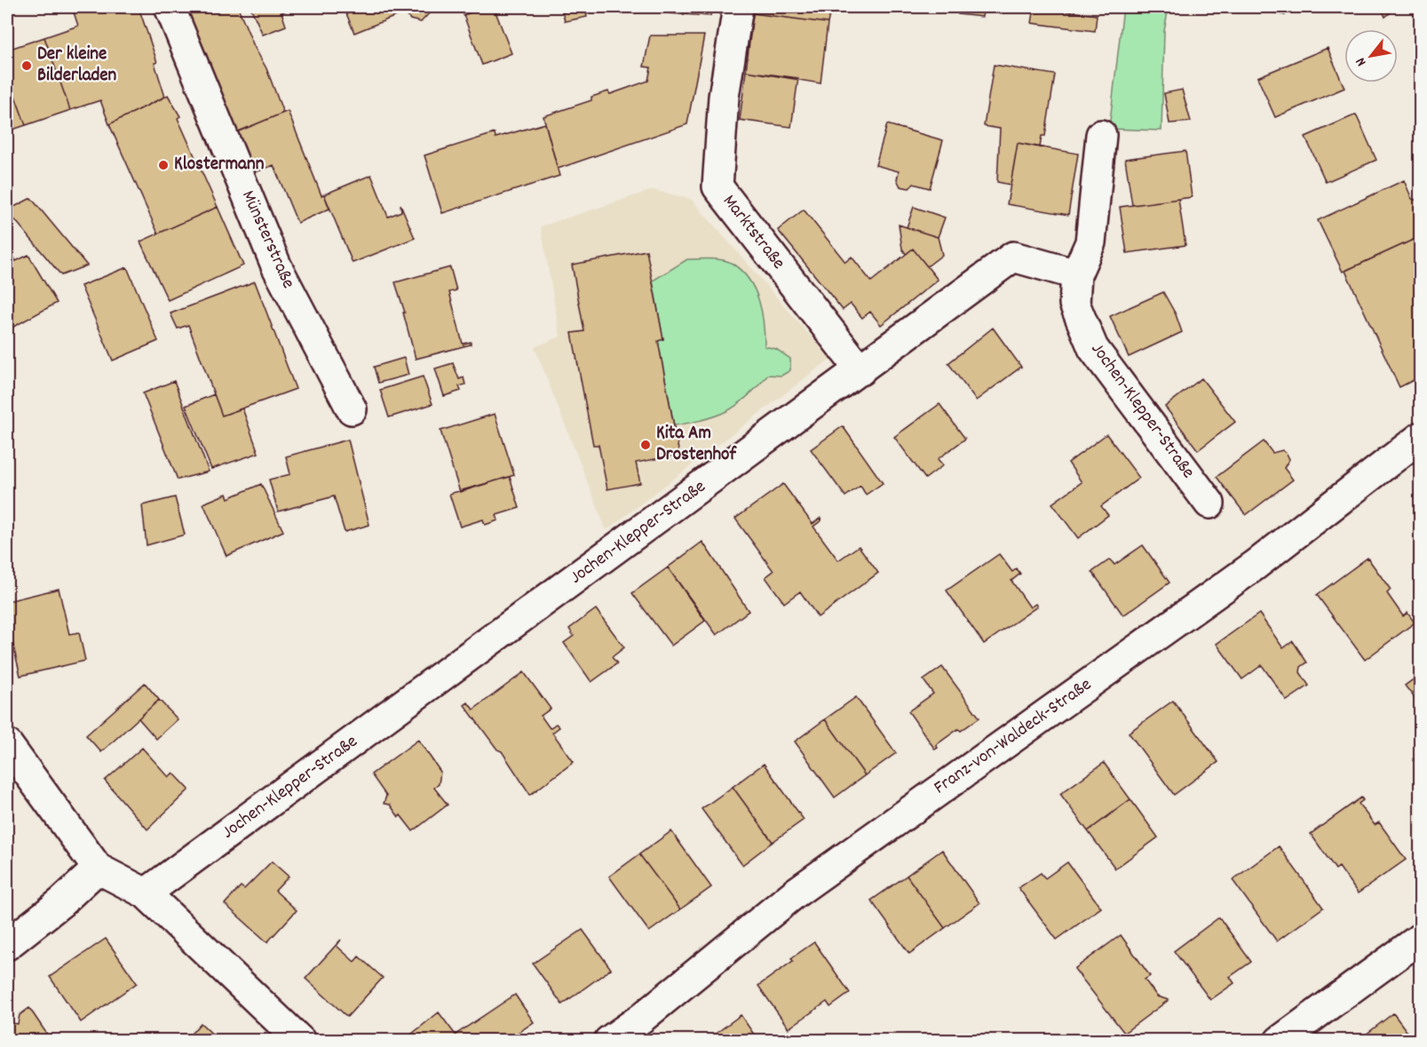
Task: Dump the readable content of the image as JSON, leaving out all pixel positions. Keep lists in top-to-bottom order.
{
  "streets": {
    "street": [
      "Marktstraße",
      "Münsterstraße",
      "Jochen-Klepper-Straße",
      "Franz-von-Waldeck-Straße"
    ]
  },
  "crossings": [
    ["Marktstraße", "Jochen-Klepper-Straße"]
  ],
  "places": ["Der kleine Bilderladen", "Klostermann", "Kita Am Drostenhof"],
  "north": "bottom left"
}
